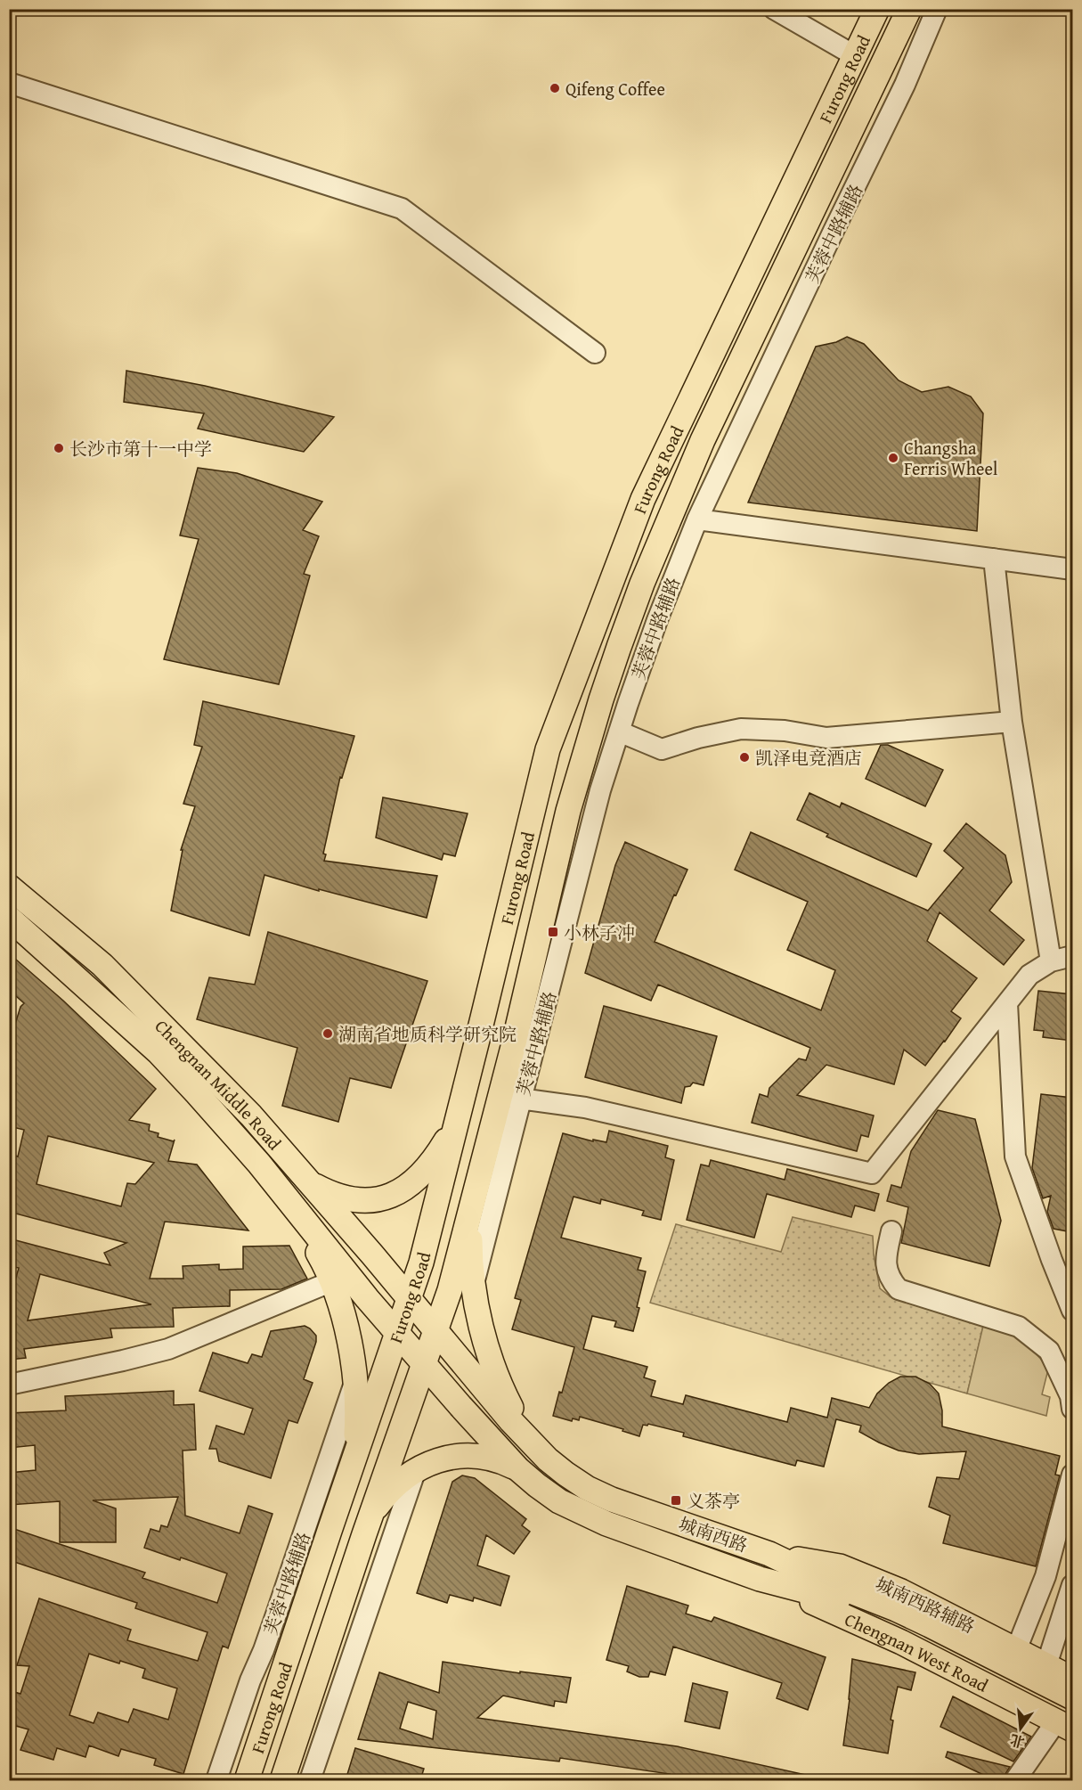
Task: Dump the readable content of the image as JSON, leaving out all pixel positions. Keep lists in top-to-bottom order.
{
  "streets": {
    "main road": [
      "Furong Road",
      "Chengnan Middle Road",
      "城南西路",
      "Chengnan West Road"
    ],
    "street": ["芙蓉中路辅路"]
  },
  "crossings": [
    ["Furong Road", "芙蓉中路辅路"],
    ["Furong Road", "Chengnan Middle Road"],
    ["Furong Road", "城南西路"],
    ["Chengnan Middle Road", "城南西路"],
    ["城南西路", "Chengnan West Road"]
  ],
  "places": {
    "other": [
      "Qifeng Coffee",
      "长沙市第十一中学",
      "Changsha Ferris Wheel",
      "凯泽电竞酒店",
      "湖南省地质科学研究院"
    ],
    "transit": ["小林子冲", "义茶亭"]
  },
  "north": "bottom"
}
